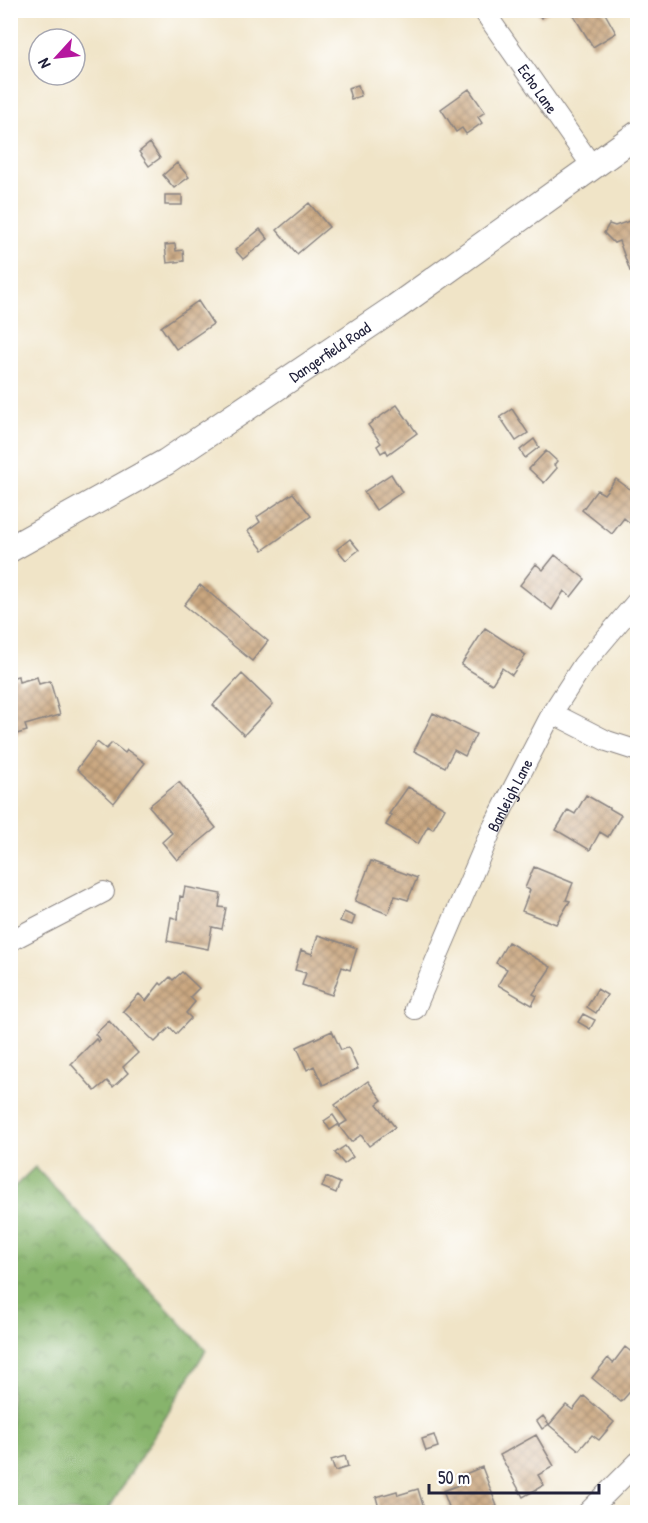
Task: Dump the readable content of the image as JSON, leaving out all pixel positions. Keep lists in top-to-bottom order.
{
  "streets": {
    "street": ["Echo Lane", "Dangerfield Road", "Banleigh Lane"]
  },
  "crossings": [
    ["Echo Lane", "Dangerfield Road"]
  ],
  "scale_bar": "50 m",
  "north": "bottom left"
}
